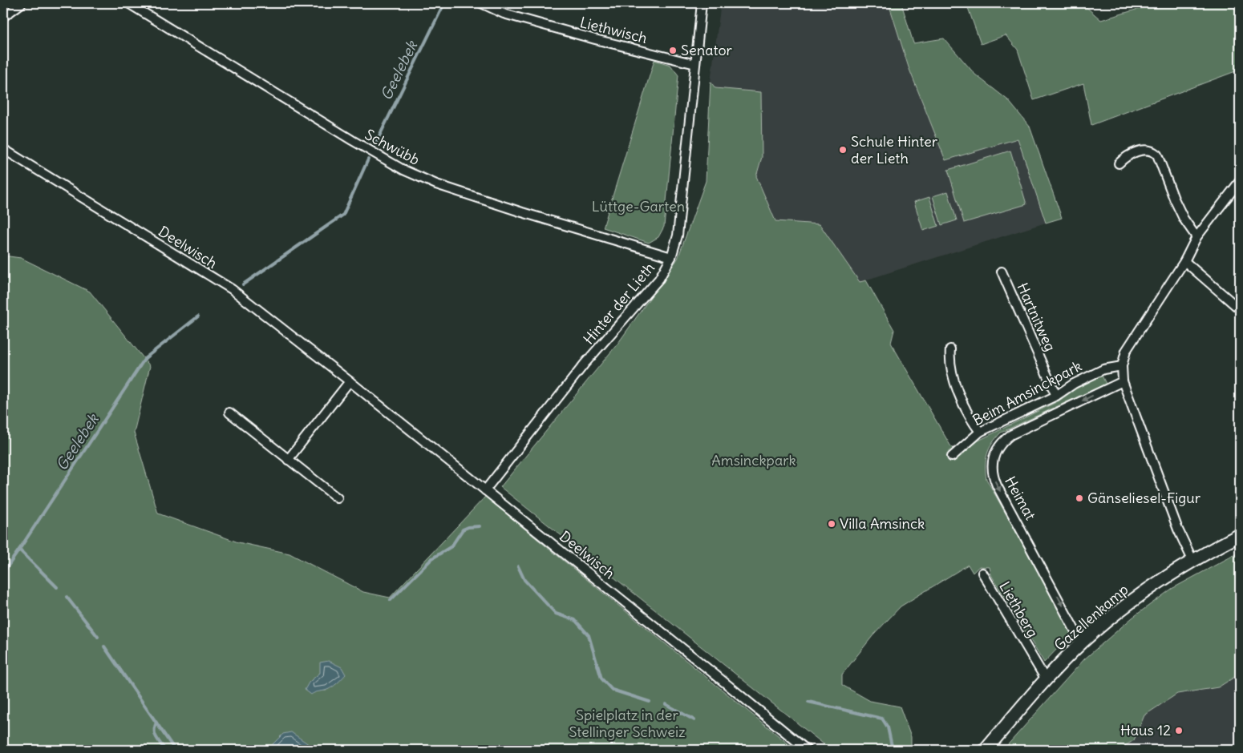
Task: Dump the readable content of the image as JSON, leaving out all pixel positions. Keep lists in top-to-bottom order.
{
  "streets": {
    "street": [
      "Liethwisch",
      "Schwübb",
      "Deelwisch",
      "Hinter der Lieth",
      "Hartnitweg",
      "Beim Amsinckpark",
      "Heimat",
      "Liethberg",
      "Gazellenkamp"
    ]
  },
  "crossings": [
    ["Liethwisch", "Hinter der Lieth"],
    ["Schwübb", "Hinter der Lieth"],
    ["Deelwisch", "Hinter der Lieth"],
    ["Hartnitweg", "Beim Amsinckpark"],
    ["Heimat", "Gazellenkamp"],
    ["Liethberg", "Gazellenkamp"]
  ],
  "water": ["Geelebek"],
  "parks": ["Lüttge-Garten", "Amsinckpark", "Spielplatz in der Stellinger Schweiz"],
  "places": [
    "Senator",
    "Schule Hinter der Lieth",
    "Gänseliesel-Figur",
    "Villa Amsinck",
    "Haus 12"
  ]
}
